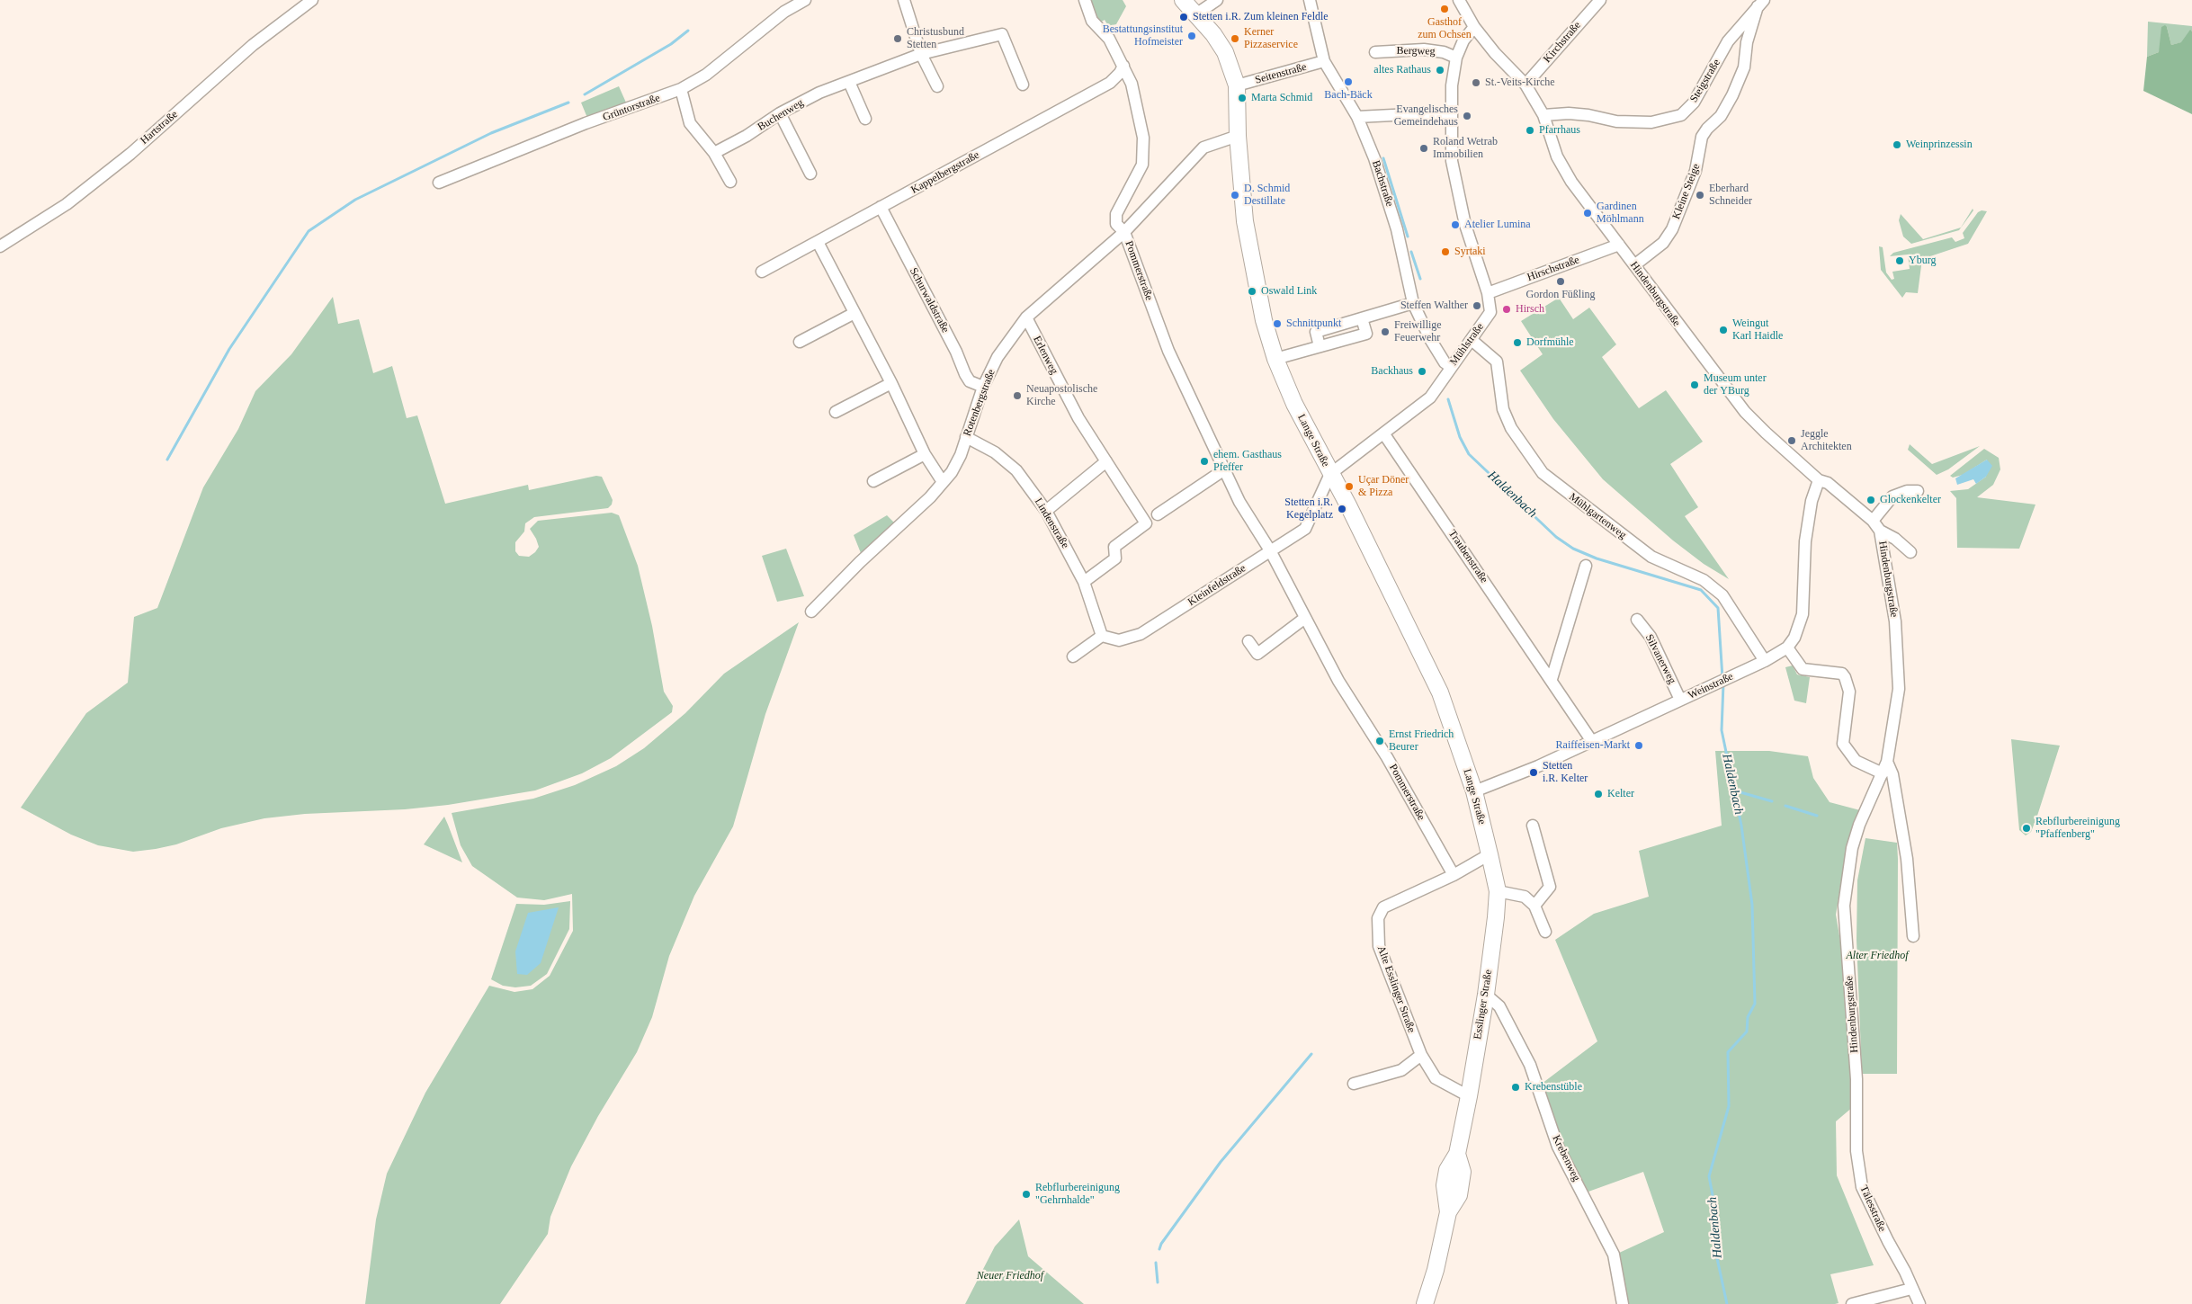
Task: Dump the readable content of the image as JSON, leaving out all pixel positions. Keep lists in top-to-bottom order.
{
  "streets": {
    "main road": ["Lange Straße", "Esslinger Straße"],
    "street": [
      "Kirchstraße",
      "Bergweg",
      "Seitenstraße",
      "Steigstraße",
      "Grüntorstraße",
      "Buchenweg",
      "Hartstraße",
      "Kappelbergstraße",
      "Bachstraße",
      "Kleine Steige",
      "Hirschstraße",
      "Pommerstraße",
      "Hindenburgstraße",
      "Schurwaldstraße",
      "Mühlstraße",
      "Erlenweg",
      "Rotenbergstraße",
      "Mühlgartenweg",
      "Lindenstraße",
      "Traubenstraße",
      "Kleinfeldstraße",
      "Silvanerweg",
      "Weinstraße",
      "Alte Esslinger Straße",
      "Krebenweg",
      "Tälesstraße"
    ]
  },
  "crossings": [
    ["Bergweg", "Mühlstraße"],
    ["Seitenstraße", "Bachstraße"],
    ["Seitenstraße", "Lange Straße"],
    ["Steigstraße", "Kleine Steige"],
    ["Steigstraße", "Hindenburgstraße"],
    ["Kappelbergstraße", "Pommerstraße"],
    ["Kappelbergstraße", "Schurwaldstraße"],
    ["Bachstraße", "Mühlstraße"],
    ["Kleine Steige", "Hindenburgstraße"],
    ["Hirschstraße", "Hindenburgstraße"],
    ["Hirschstraße", "Mühlstraße"],
    ["Pommerstraße", "Rotenbergstraße"],
    ["Pommerstraße", "Kleinfeldstraße"],
    ["Pommerstraße", "Alte Esslinger Straße"],
    ["Hindenburgstraße", "Tälesstraße"],
    ["Schurwaldstraße", "Rotenbergstraße"],
    ["Mühlstraße", "Lange Straße"],
    ["Mühlstraße", "Mühlgartenweg"],
    ["Mühlstraße", "Traubenstraße"],
    ["Mühlstraße", "Kleinfeldstraße"],
    ["Erlenweg", "Rotenbergstraße"],
    ["Erlenweg", "Lindenstraße"],
    ["Rotenbergstraße", "Lange Straße"],
    ["Rotenbergstraße", "Lindenstraße"],
    ["Lange Straße", "Kleinfeldstraße"],
    ["Lange Straße", "Weinstraße"],
    ["Lange Straße", "Alte Esslinger Straße"],
    ["Lange Straße", "Esslinger Straße"],
    ["Mühlgartenweg", "Weinstraße"],
    ["Lindenstraße", "Kleinfeldstraße"],
    ["Traubenstraße", "Weinstraße"],
    ["Silvanerweg", "Weinstraße"],
    ["Alte Esslinger Straße", "Esslinger Straße"],
    ["Esslinger Straße", "Krebenweg"]
  ],
  "water": ["Haldenbach"],
  "parks": ["Alter Friedhof", "Neuer Friedhof"],
  "places": [
    "Gasthof zum Ochsen",
    "Stetten i.R. Zum kleinen Feldle",
    "Bestattungsinstitut Hofmeister",
    "Christusbund Stetten",
    "Kerner Pizzaservice",
    "altes Rathaus",
    "Bach-Bäck",
    "St.-Veits-Kirche",
    "Marta Schmid",
    "Evangelisches Gemeindehaus",
    "Pfarrhaus",
    "Weinprinzessin",
    "Roland Wetrab Immobilien",
    "D. Schmid Destillate",
    "Eberhard Schneider",
    "Gardinen Möhlmann",
    "Atelier Lumina",
    "Syrtaki",
    "Yburg",
    "Gordon Füßling",
    "Oswald Link",
    "Steffen Walther",
    "Hirsch",
    "Schnittpunkt",
    "Weingut Karl Haidle",
    "Freiwillige Feuerwehr",
    "Dorfmühle",
    "Backhaus",
    "Museum unter der YBurg",
    "Neuapostolische Kirche",
    "Jeggle Architekten",
    "ehem. Gasthaus Pfeffer",
    "Uçar Döner & Pizza",
    "Glockenkelter",
    "Stetten i.R. Kegelplatz",
    "Ernst Friedrich Beurer",
    "Raiffeisen-Markt",
    "Stetten i.R. Kelter",
    "Kelter",
    "Rebflurbereinigung \"Pfaffenberg\"",
    "Krebenstüble",
    "Rebflurbereinigung \"Gehrnhalde\""
  ]
}
